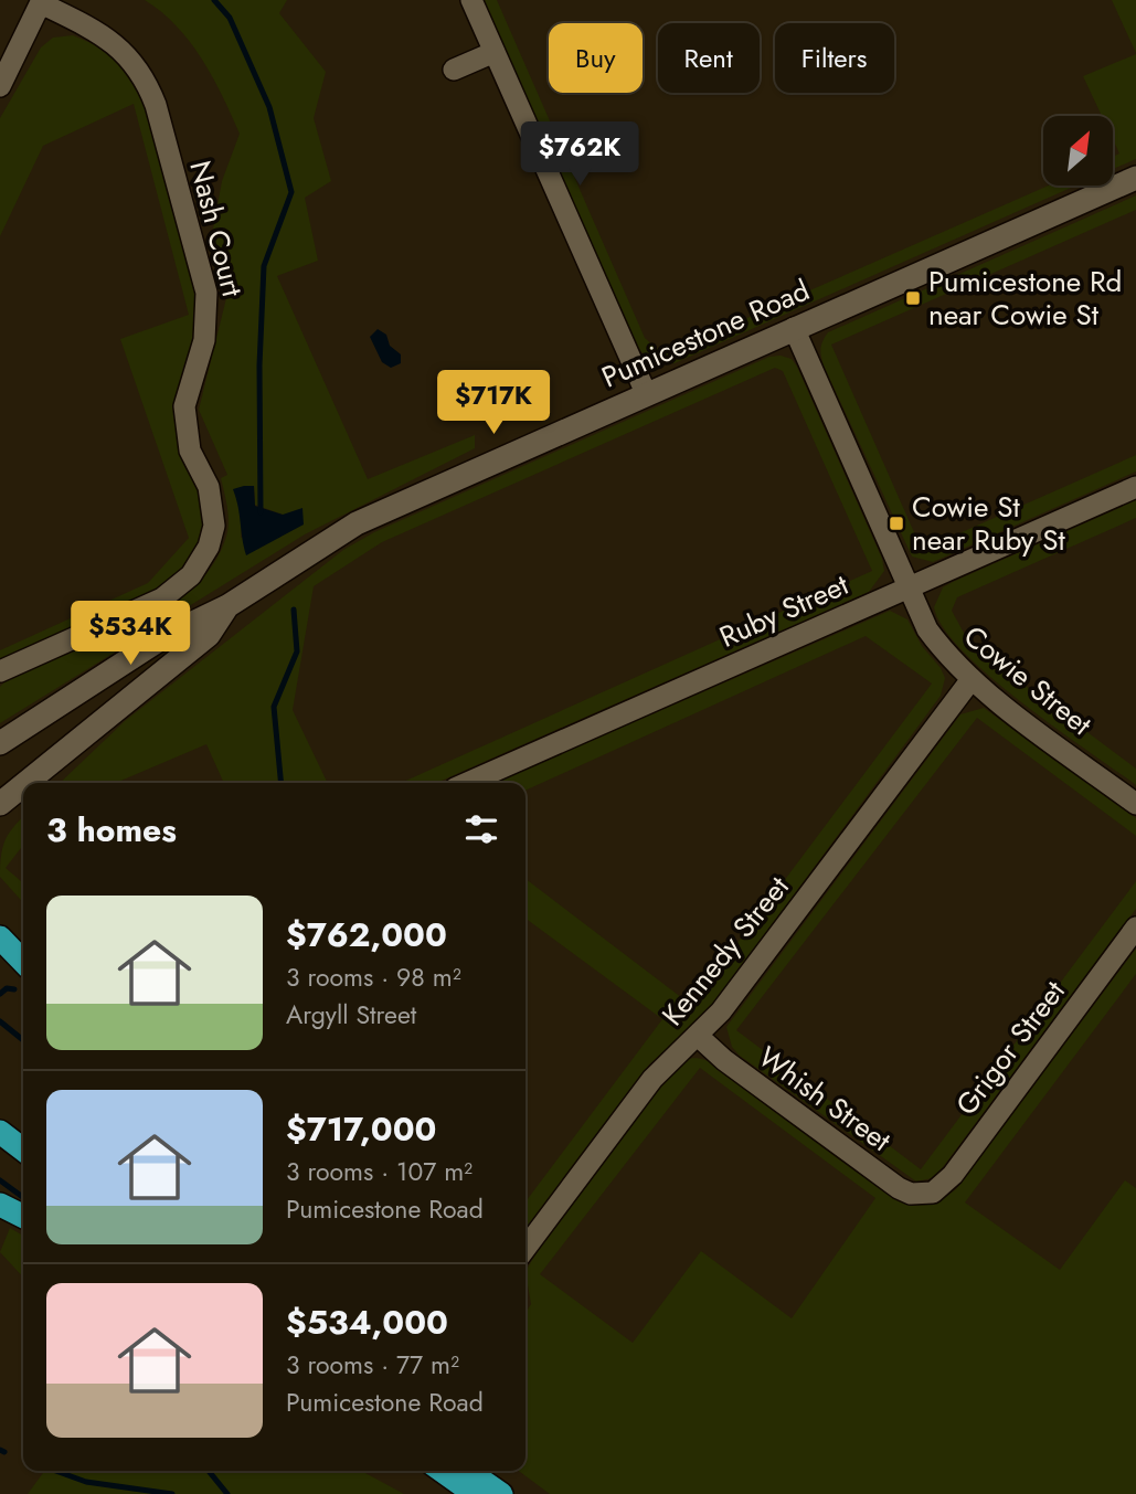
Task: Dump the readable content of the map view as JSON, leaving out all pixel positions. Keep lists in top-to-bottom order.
{
  "streets": {
    "main road": ["Pumicestone Road"],
    "street": [
      "Nash Court",
      "Ruby Street",
      "Cowie Street",
      "Kennedy Street",
      "Grigor Street",
      "Whish Street"
    ]
  },
  "crossings": [
    ["Pumicestone Road", "Cowie Street"],
    ["Ruby Street", "Cowie Street"],
    ["Cowie Street", "Kennedy Street"],
    ["Kennedy Street", "Whish Street"],
    ["Grigor Street", "Whish Street"]
  ],
  "places": {
    "transit": ["Pumicestone Rd near Cowie St", "Cowie St near Ruby St"]
  },
  "north": "top right",
  "page": {
    "chip": ["Buy", "Rent", "Filters"],
    "price": ["$762K", "$717K", "$534K"],
    "heading": "3 homes",
    "list": [
      {
        "name": "$762,000",
        "note": "3 rooms · 98 m² · Argyll Street"
      },
      {
        "name": "$717,000",
        "note": "3 rooms · 107 m² · Pumicestone Road"
      },
      {
        "name": "$534,000",
        "note": "3 rooms · 77 m² · Pumicestone Road"
      }
    ]
  }
}
